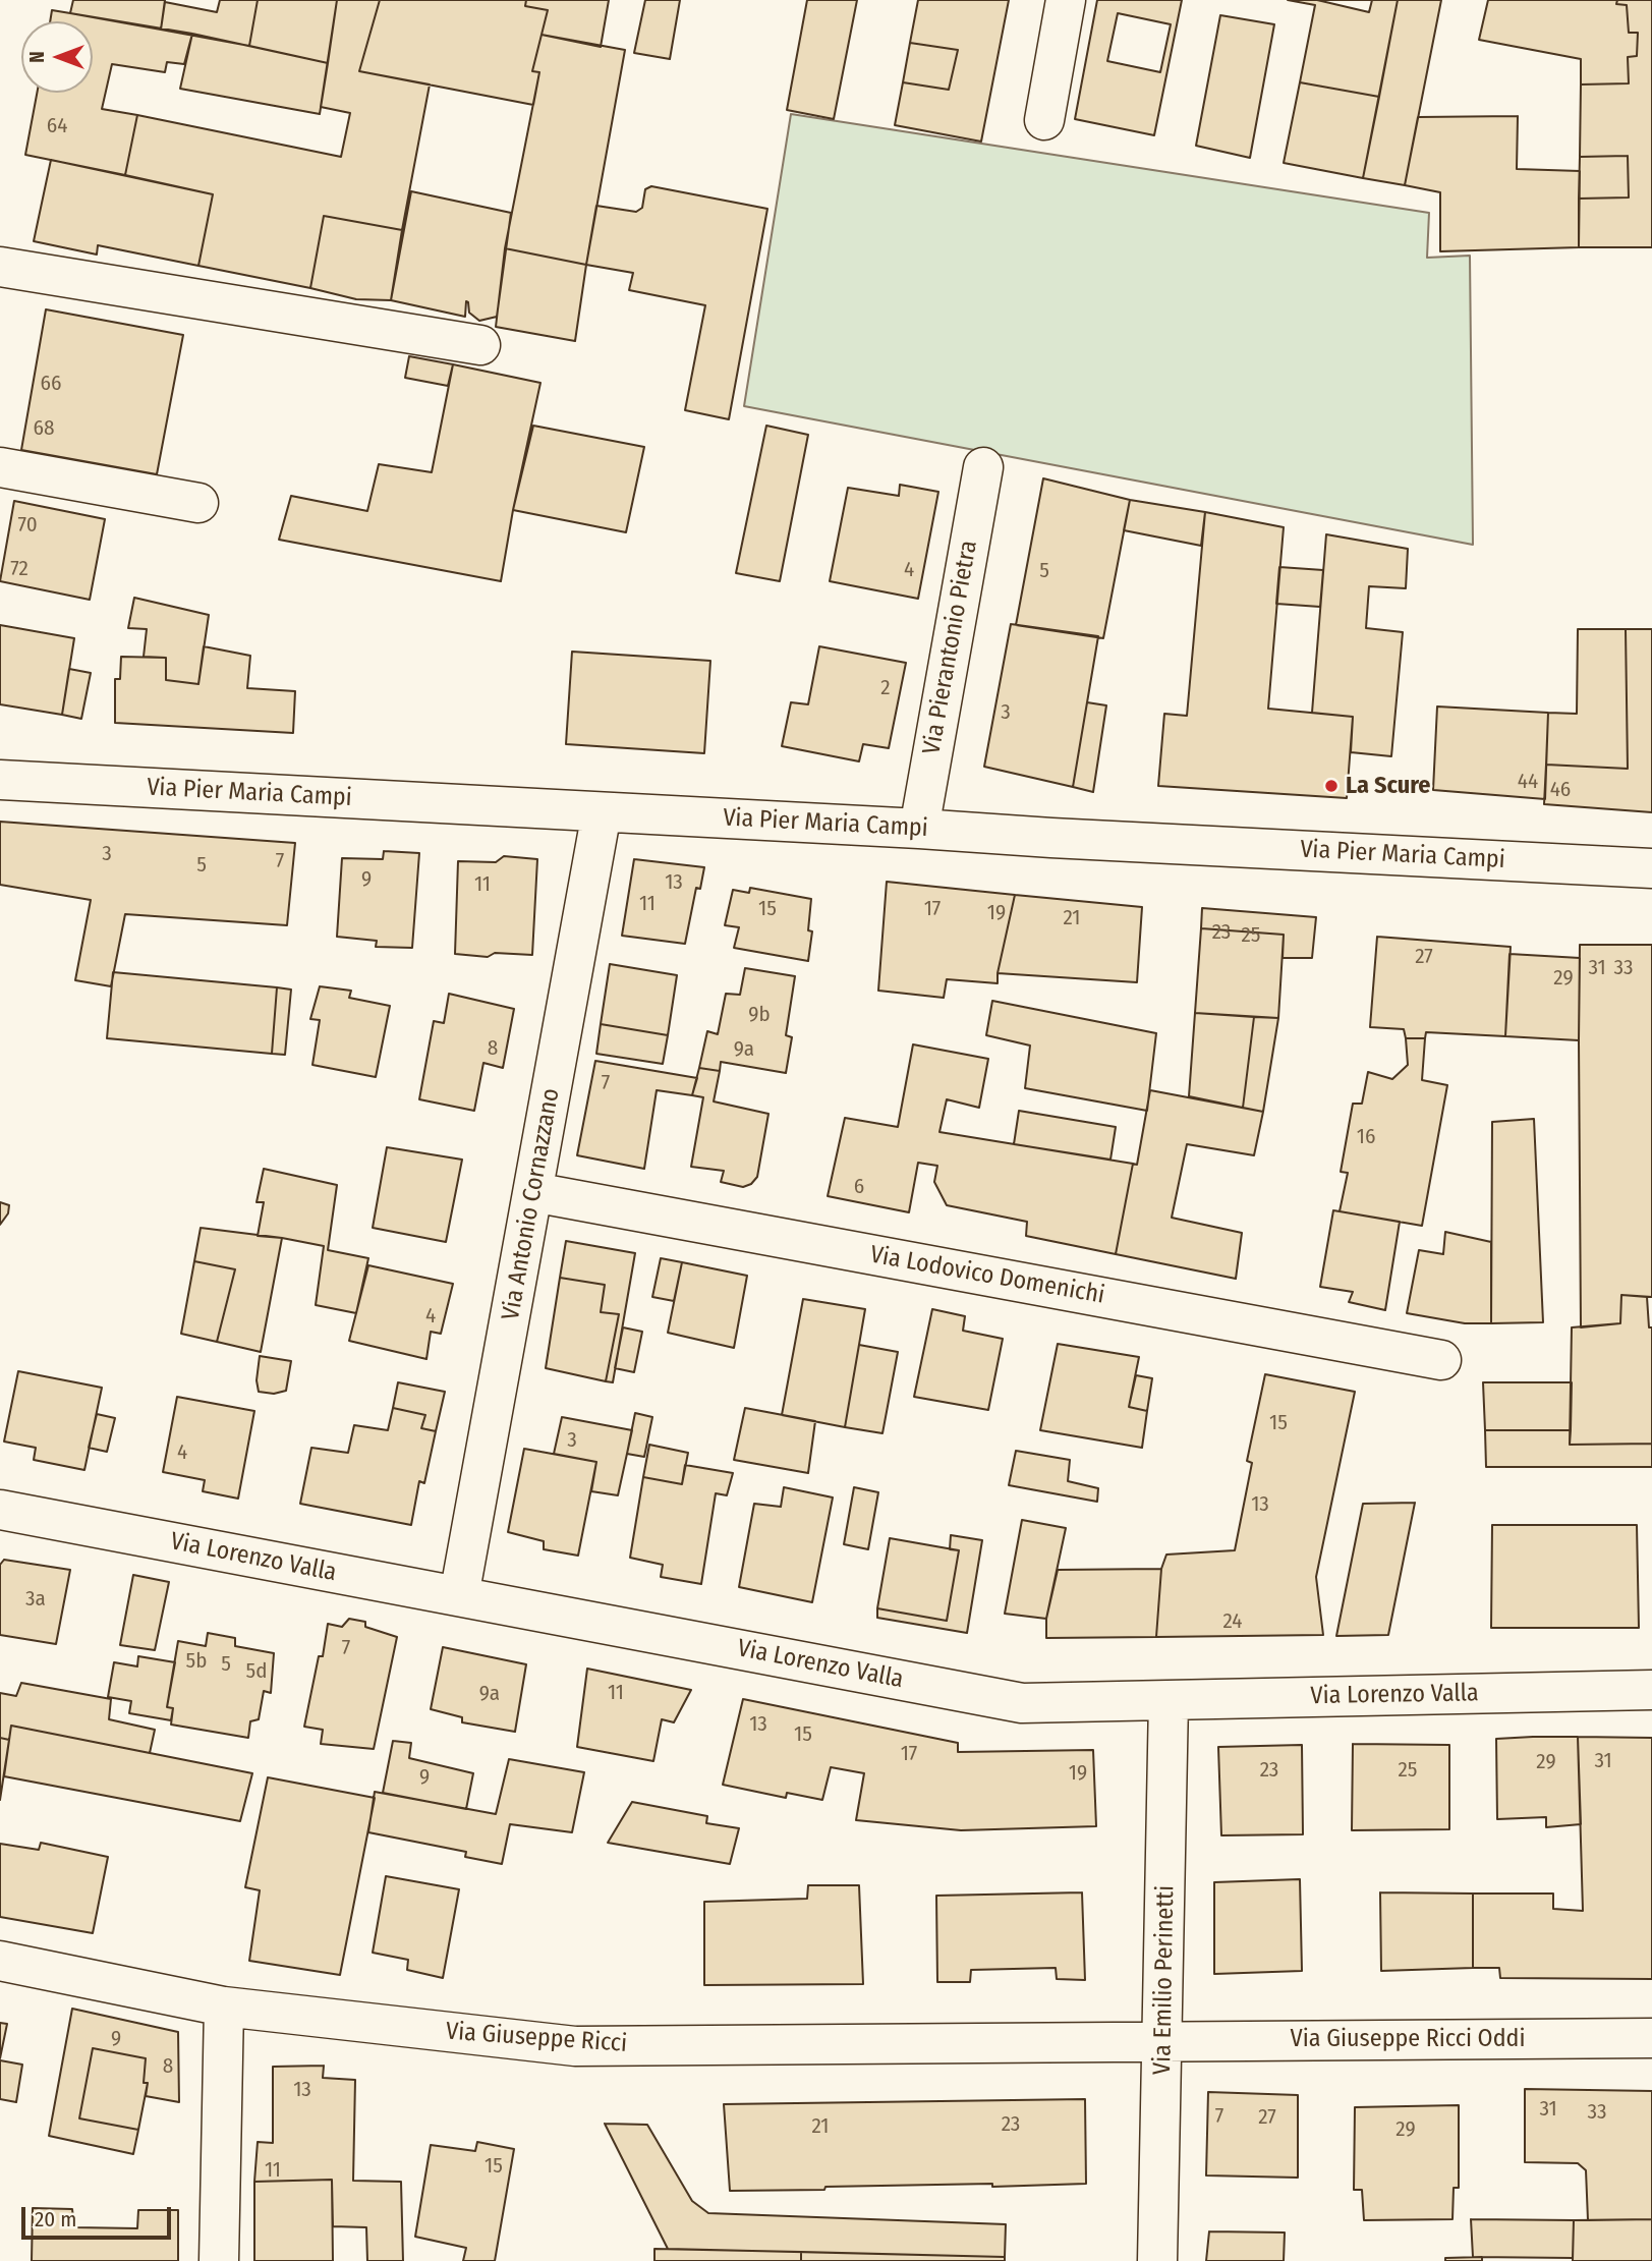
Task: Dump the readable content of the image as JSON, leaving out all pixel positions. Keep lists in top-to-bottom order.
{
  "streets": {
    "street": [
      "Via Pierantonio Pietra",
      "Via Pier Maria Campi",
      "Via Antonio Cornazzano",
      "Via Lodovico Domenichi",
      "Via Lorenzo Valla",
      "Via Emilio Perinetti",
      "Via Giuseppe Ricci",
      "Via Giuseppe Ricci Oddi"
    ]
  },
  "crossings": [
    ["Via Pierantonio Pietra", "Via Pier Maria Campi"],
    ["Via Pier Maria Campi", "Via Antonio Cornazzano"],
    ["Via Antonio Cornazzano", "Via Lodovico Domenichi"],
    ["Via Antonio Cornazzano", "Via Lorenzo Valla"],
    ["Via Lorenzo Valla", "Via Emilio Perinetti"],
    ["Via Emilio Perinetti", "Via Giuseppe Ricci"],
    ["Via Emilio Perinetti", "Via Giuseppe Ricci Oddi"],
    ["Via Giuseppe Ricci", "Via Giuseppe Ricci Oddi"]
  ],
  "places": ["La Scure"],
  "house_numbers": [
    "64",
    "66",
    "68",
    "70",
    "72",
    "4",
    "5",
    "2",
    "3",
    "44",
    "46",
    "3",
    "7",
    "5",
    "9",
    "13",
    "11",
    "11",
    "15",
    "17",
    "19",
    "21",
    "23",
    "25",
    "27",
    "31",
    "33",
    "29",
    "9b",
    "8",
    "9a",
    "7",
    "16",
    "6",
    "4",
    "15",
    "3",
    "4",
    "13",
    "3a",
    "24",
    "7",
    "5b",
    "5",
    "5d",
    "11",
    "9a",
    "13",
    "15",
    "17",
    "31",
    "29",
    "23",
    "25",
    "19",
    "9",
    "9",
    "8",
    "13",
    "31",
    "33",
    "7",
    "27",
    "23",
    "21",
    "29",
    "15",
    "11"
  ],
  "scale_bar": "20 m",
  "north": "left"
}
